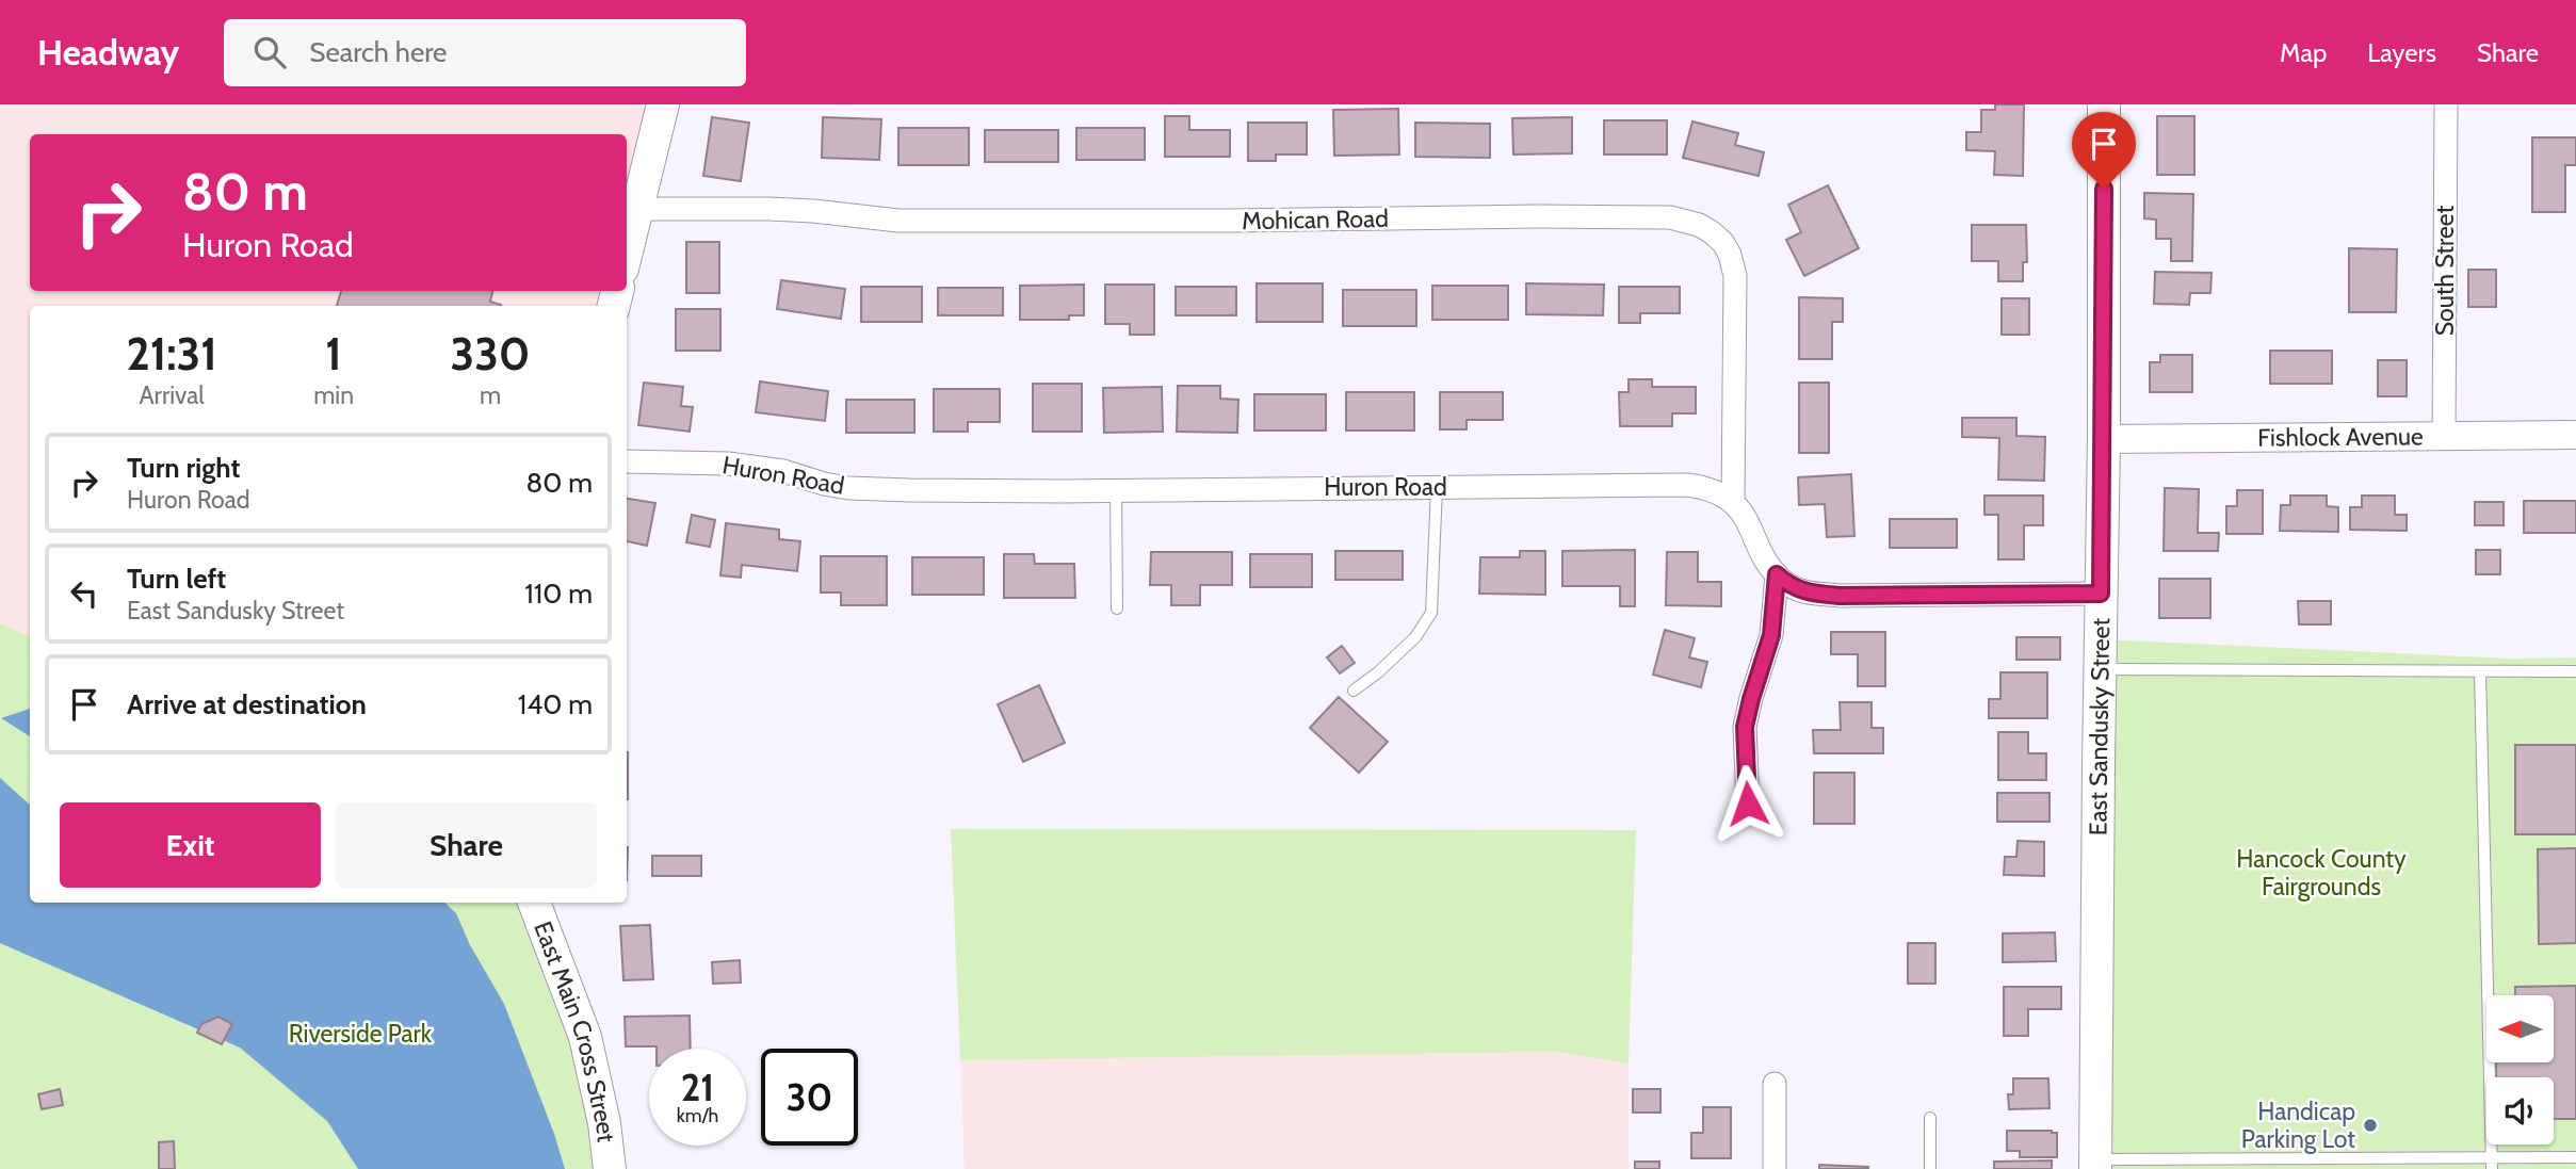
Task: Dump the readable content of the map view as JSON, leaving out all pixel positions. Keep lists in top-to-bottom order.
{
  "streets": {
    "main road": ["East Sandusky Street", "East Main Cross Street"],
    "street": [
      "Mohican Road",
      "South Street",
      "Fishlock Avenue",
      "Huron Road"
    ]
  },
  "crossings": [
    ["Mohican Road", "Huron Road"],
    ["South Street", "Fishlock Avenue"],
    ["Fishlock Avenue", "East Sandusky Street"]
  ],
  "parks": ["Hancock County Fairgrounds", "Riverside Park"],
  "places": ["Handicap Parking Lot"],
  "north": "left",
  "page": {
    "header": "Headway",
    "search": "Search here",
    "nav": ["Map", "Layers", "Share"],
    "turn": ["80 m", "Huron Road"],
    "eta": [
      "21:31",
      "Arrival",
      "1",
      "min",
      "330",
      "m"
    ],
    "list": [
      {
        "name": "Turn right",
        "note": "Huron Road",
        "value": "80 m"
      },
      {
        "name": "Turn left",
        "note": "East Sandusky Street",
        "value": "110 m"
      },
      {
        "name": "Arrive at destination",
        "value": "140 m"
      }
    ],
    "buttons": ["Exit", "Share"],
    "speed": "21 km/h",
    "limit": "30"
  }
}
